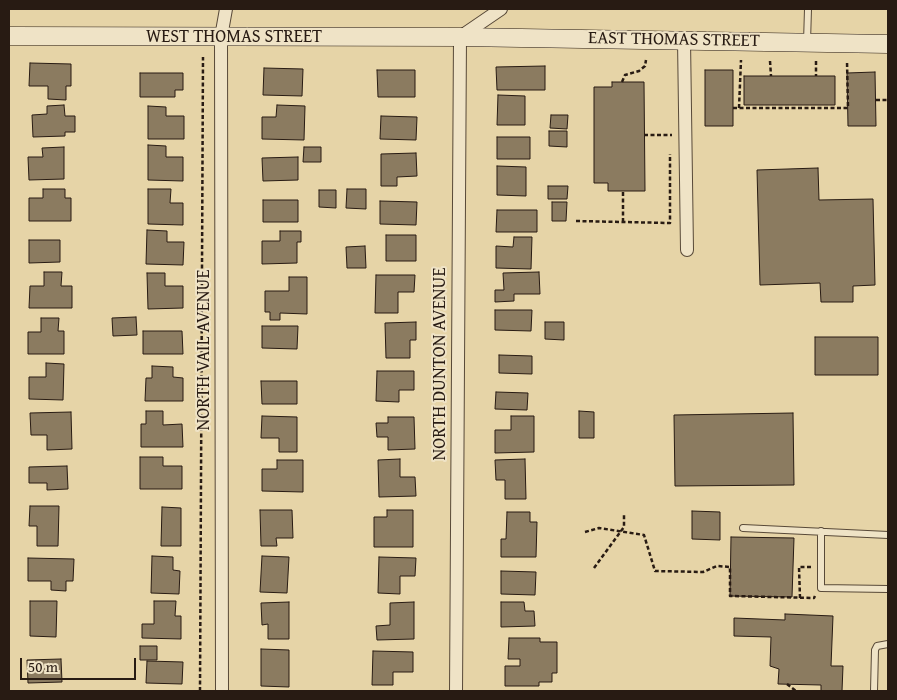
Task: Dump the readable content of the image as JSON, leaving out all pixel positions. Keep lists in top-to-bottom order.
{
  "streets": {
    "street": [
      "WEST THOMAS STREET",
      "EAST THOMAS STREET",
      "NORTH VAIL AVENUE",
      "NORTH DUNTON AVENUE"
    ]
  },
  "crossings": [
    ["WEST THOMAS STREET", "EAST THOMAS STREET"],
    ["WEST THOMAS STREET", "NORTH VAIL AVENUE"],
    ["WEST THOMAS STREET", "NORTH DUNTON AVENUE"],
    ["EAST THOMAS STREET", "NORTH DUNTON AVENUE"]
  ],
  "scale_bar": "50 m"
}
